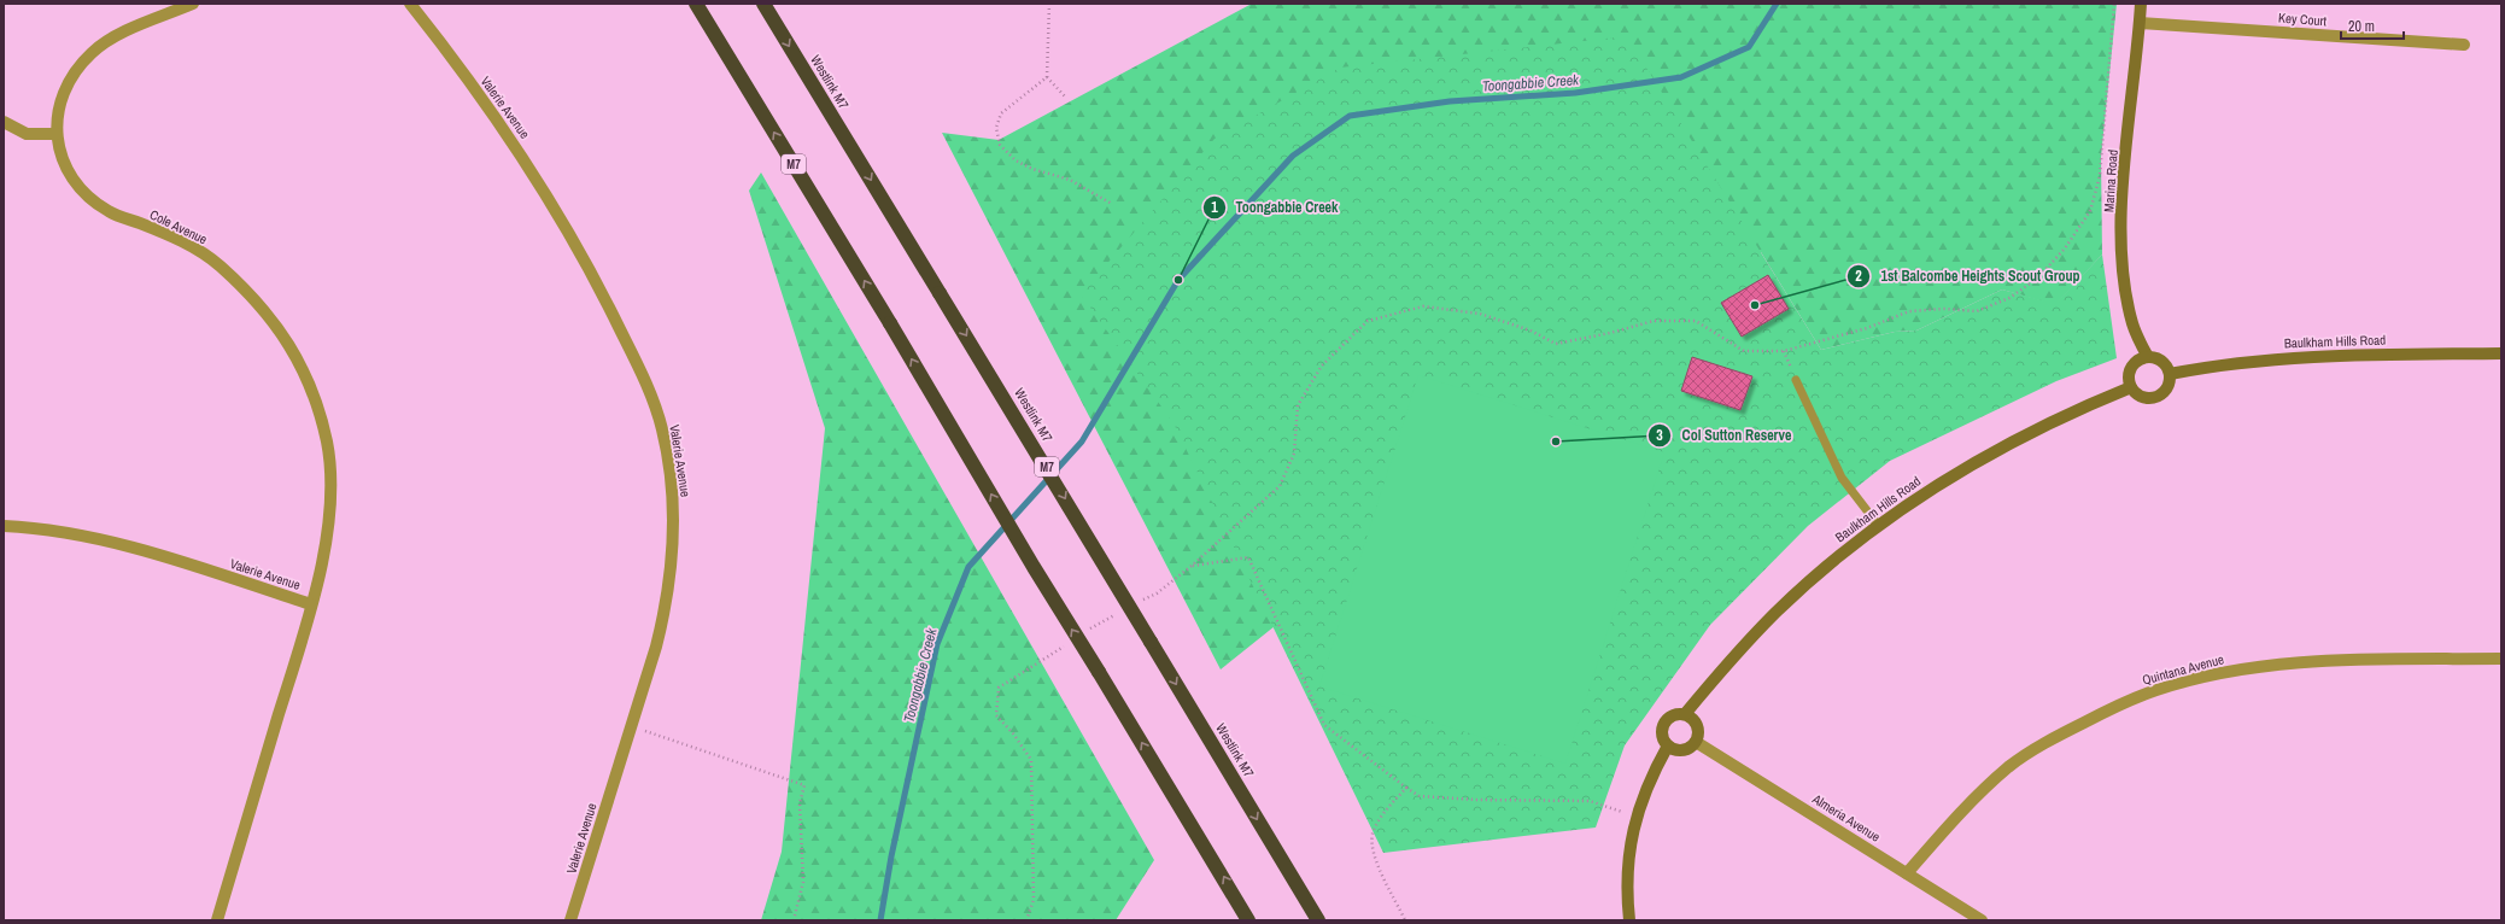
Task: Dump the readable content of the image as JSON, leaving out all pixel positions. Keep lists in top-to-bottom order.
{
  "streets": {
    "highway": ["Westlink M7", "M7"],
    "street": [
      "Key Court",
      "Valerie Avenue",
      "Marina Road",
      "Cole Avenue",
      "Baulkham Hills Road",
      "Quintana Avenue",
      "Almeria Avenue"
    ]
  },
  "crossings": [
    ["Key Court", "Marina Road"],
    ["Valerie Avenue", "Cole Avenue"],
    ["Marina Road", "Baulkham Hills Road"],
    ["Baulkham Hills Road", "Almeria Avenue"],
    ["Quintana Avenue", "Almeria Avenue"]
  ],
  "water": ["Toongabbie Creek"],
  "places": ["Toongabbie Creek", "1st Balcombe Heights Scout Group", "Col Sutton Reserve"],
  "scale_bar": "20 m"
}
